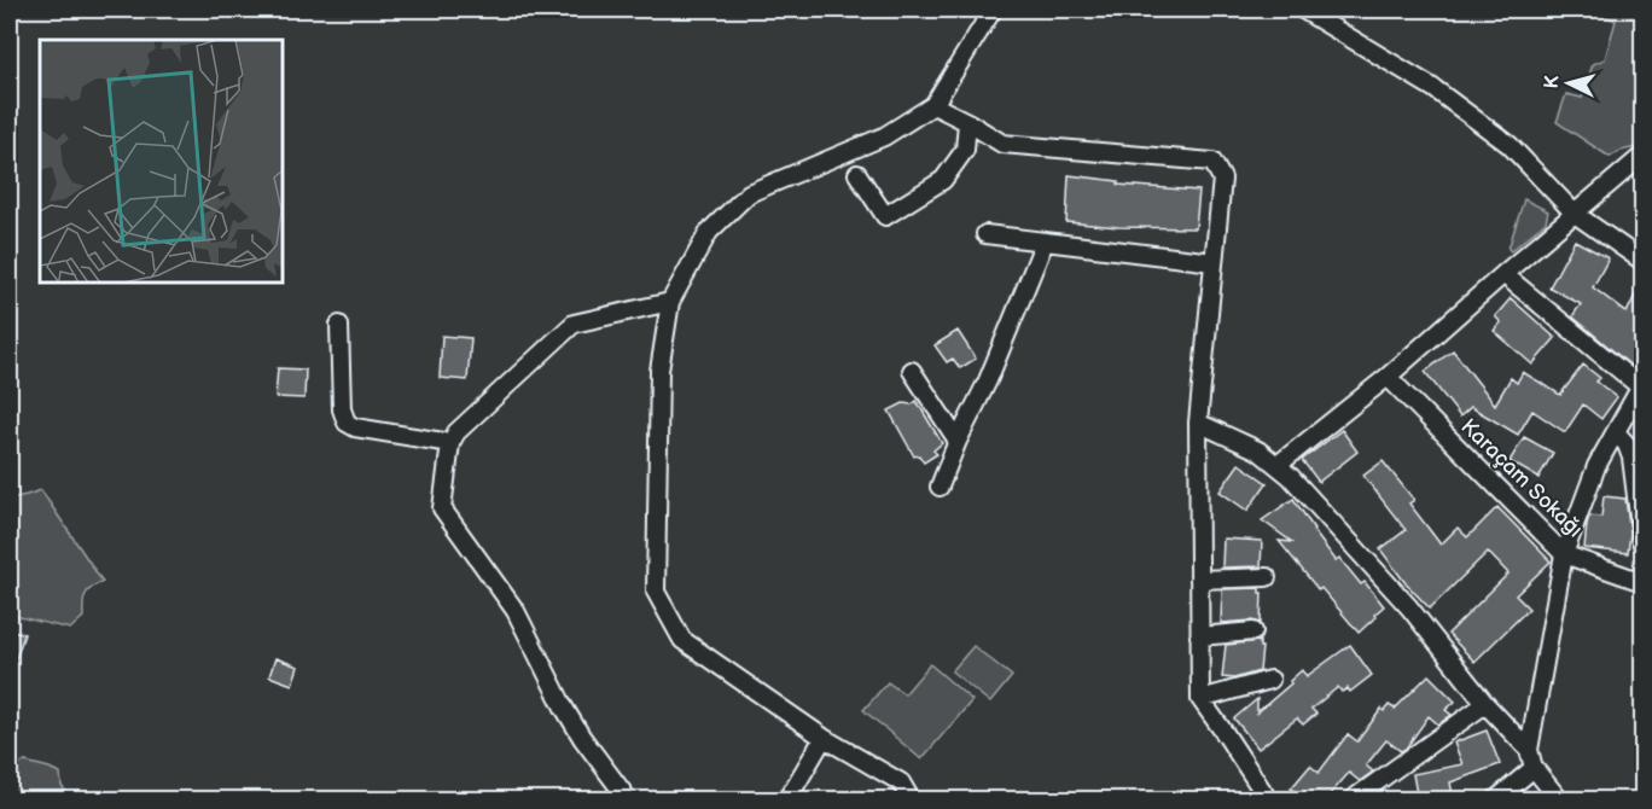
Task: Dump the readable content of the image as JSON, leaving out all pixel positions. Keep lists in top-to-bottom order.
{
  "streets": {
    "street": ["Karaçam Sokağı"]
  },
  "north": "left"
}
